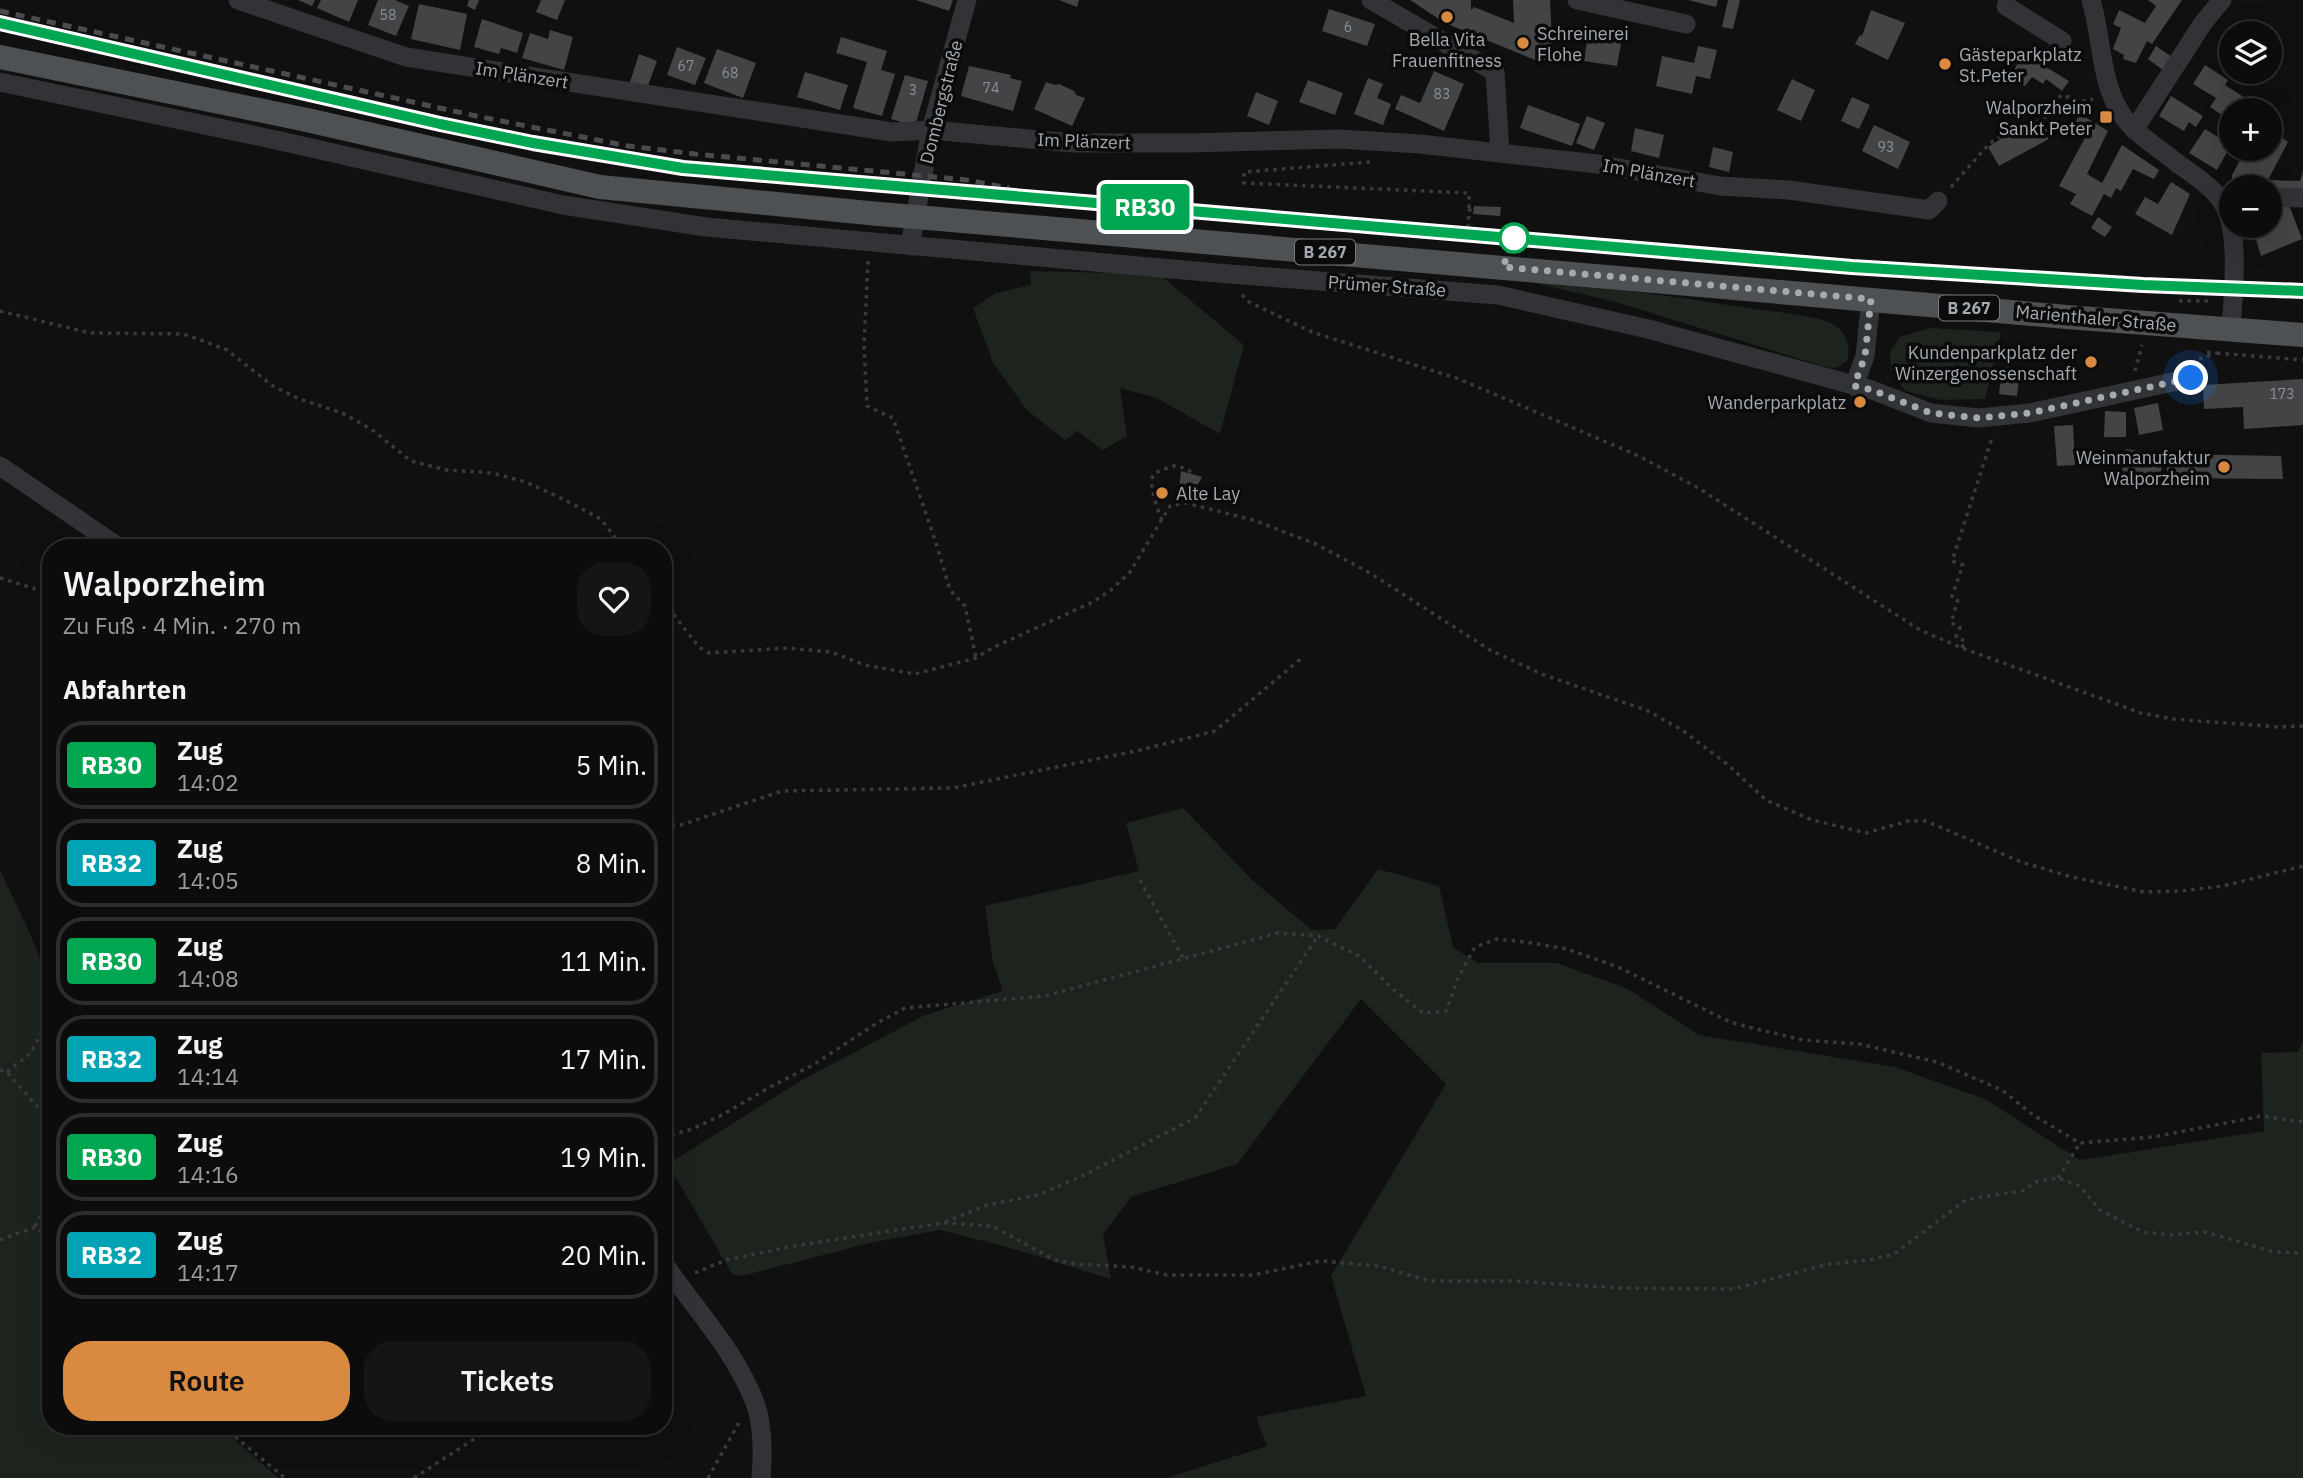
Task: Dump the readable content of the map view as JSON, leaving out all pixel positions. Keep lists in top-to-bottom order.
{
  "streets": {
    "main road": ["B 267", "Marienthaler Straße"],
    "street": ["Im Plänzert", "Dombergstraße", "Prümer Straße"]
  },
  "crossings": [
    ["Im Plänzert", "Dombergstraße"],
    ["Dombergstraße", "Prümer Straße"]
  ],
  "places": {
    "other": [
      "Bella Vita Frauenfitness",
      "Schreinerei Flohe",
      "Gästeparkplatz St.Peter",
      "Kundenparkplatz der Winzergenossenschaft",
      "Wanderparkplatz",
      "Weinmanufaktur Walporzheim",
      "Alte Lay"
    ],
    "transit": ["Walporzheim Sankt Peter"]
  },
  "house_numbers": [
    "58",
    "6",
    "67",
    "68",
    "74",
    "3",
    "83",
    "93",
    "173"
  ],
  "page": {
    "on_map": "RB30",
    "map_buttons": ["+", "−"],
    "heading": [
      ["Walporzheim", "Zu Fuß · 4 Min. · 270 m"],
      "Abfahrten"
    ],
    "list": [
      {
        "mark": "RB30",
        "name": "Zug",
        "note": "14:02",
        "value": "5 Min."
      },
      {
        "mark": "RB32",
        "name": "Zug",
        "note": "14:05",
        "value": "8 Min."
      },
      {
        "mark": "RB30",
        "name": "Zug",
        "note": "14:08",
        "value": "11 Min."
      },
      {
        "mark": "RB32",
        "name": "Zug",
        "note": "14:14",
        "value": "17 Min."
      },
      {
        "mark": "RB30",
        "name": "Zug",
        "note": "14:16",
        "value": "19 Min."
      },
      {
        "mark": "RB32",
        "name": "Zug",
        "note": "14:17",
        "value": "20 Min."
      }
    ],
    "buttons": ["Route", "Tickets"]
  }
}
